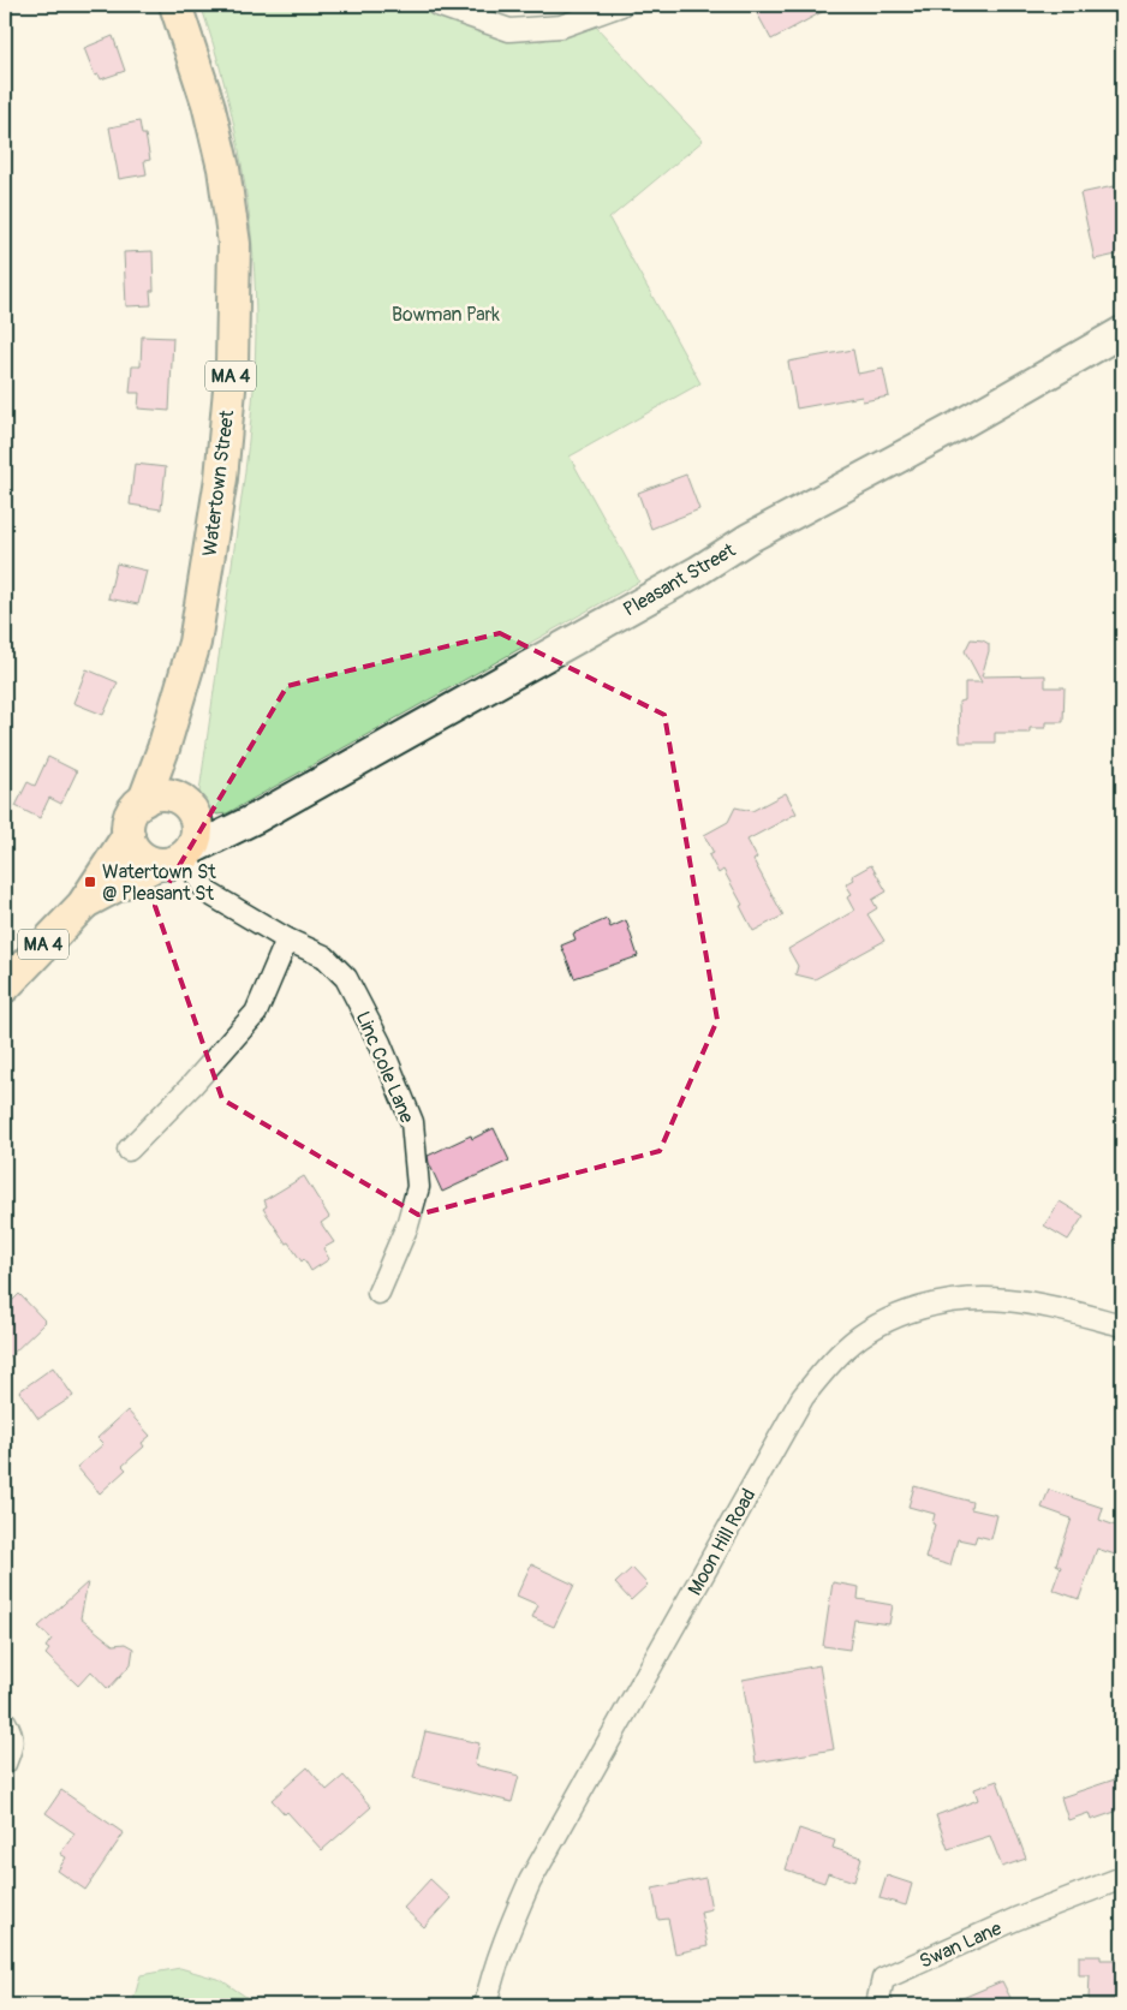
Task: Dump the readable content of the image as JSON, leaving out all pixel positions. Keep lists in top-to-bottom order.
{
  "streets": {
    "main road": ["MA 4", "Watertown Street", "Pleasant Street"],
    "street": ["Linc Cole Lane", "Moon Hill Road", "Swan Lane"]
  },
  "crossings": [
    ["Watertown Street", "Pleasant Street"],
    ["Watertown Street", "Linc Cole Lane"],
    ["Pleasant Street", "Linc Cole Lane"]
  ],
  "parks": ["Bowman Park"],
  "places": {
    "transit": ["Watertown St @ Pleasant St"]
  }
}
